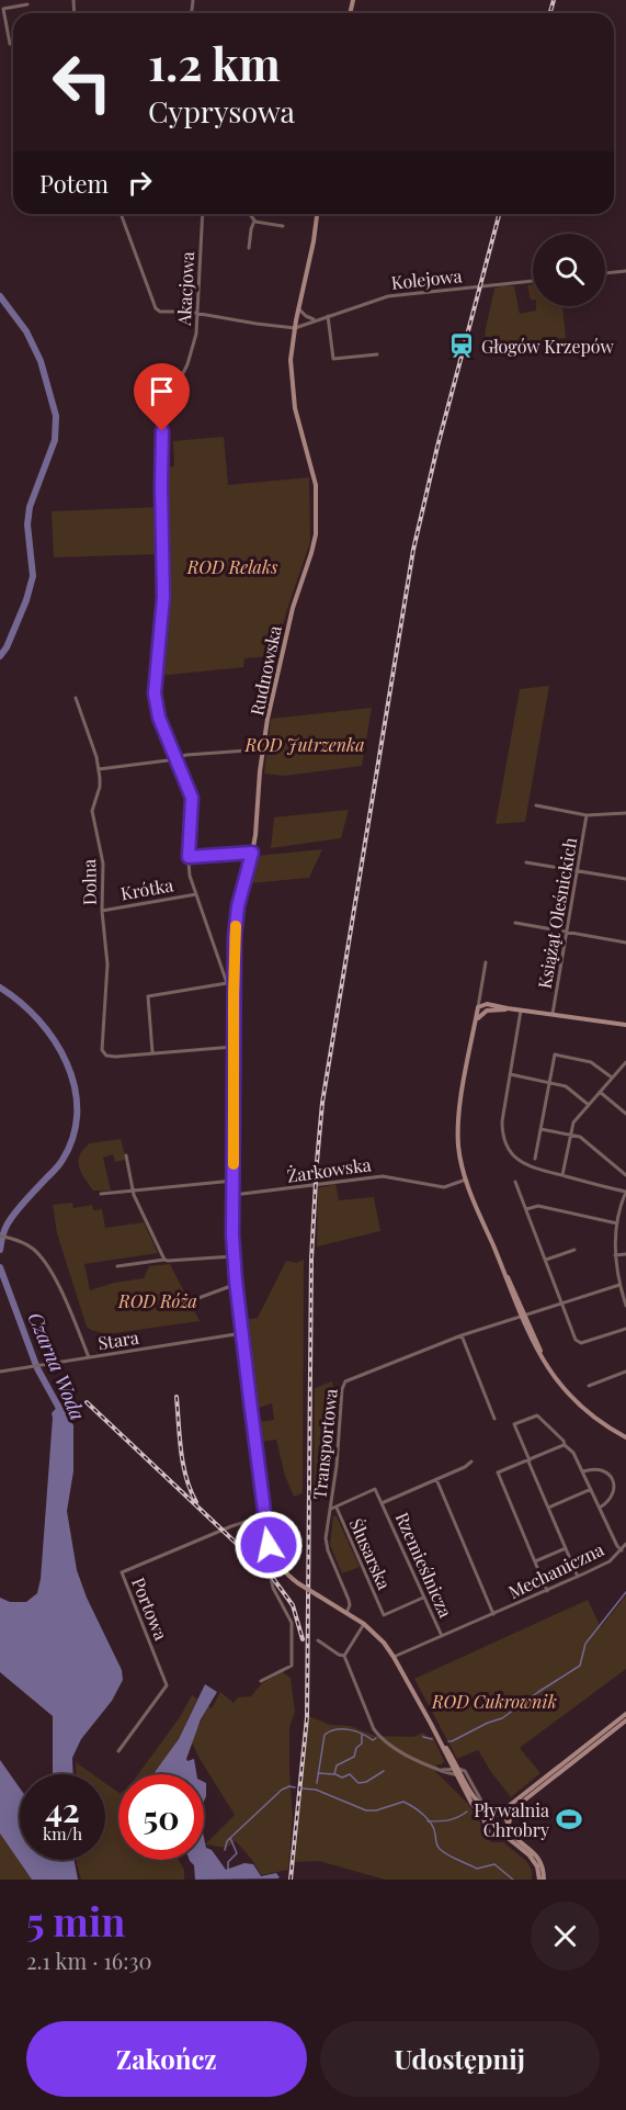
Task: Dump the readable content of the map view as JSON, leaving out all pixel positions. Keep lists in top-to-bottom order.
{
  "streets": {
    "main road": ["Rudnowska"],
    "street": [
      "Kolejowa",
      "Akacjowa",
      "Dolna",
      "Krótka",
      "Książąt Oleśnickich",
      "Żarkowska",
      "Stara",
      "Transportowa",
      "Ślusarska",
      "Rzemieślnicza",
      "Mechaniczna",
      "Portowa"
    ]
  },
  "crossings": [
    ["Kolejowa", "Rudnowska"],
    ["Akacjowa", "Rudnowska"],
    ["Akacjowa", "Krótka"],
    ["Rudnowska", "Żarkowska"],
    ["Rudnowska", "Stara"],
    ["Rudnowska", "Transportowa"],
    ["Rudnowska", "Mechaniczna"],
    ["Rudnowska", "Portowa"],
    ["Dolna", "Krótka"],
    ["Transportowa", "Ślusarska"],
    ["Ślusarska", "Rzemieślnicza"],
    ["Rzemieślnicza", "Mechaniczna"]
  ],
  "water": ["Czarna Woda"],
  "parks": [
    "ROD Relaks",
    "ROD Jutrzenka",
    "ROD Róża",
    "ROD Cukrownik"
  ],
  "places": {
    "station": ["Głogów Krzepów"],
    "sports": ["Pływalnia Chrobry"]
  },
  "page": {
    "turn": ["1.2 km", "Cyprysowa"],
    "then": "Potem",
    "speed": "42 km/h",
    "limit": "50",
    "heading": ["5 min", "2.1 km · 16:30"],
    "buttons": ["Zakończ", "Udostępnij"]
  }
}
